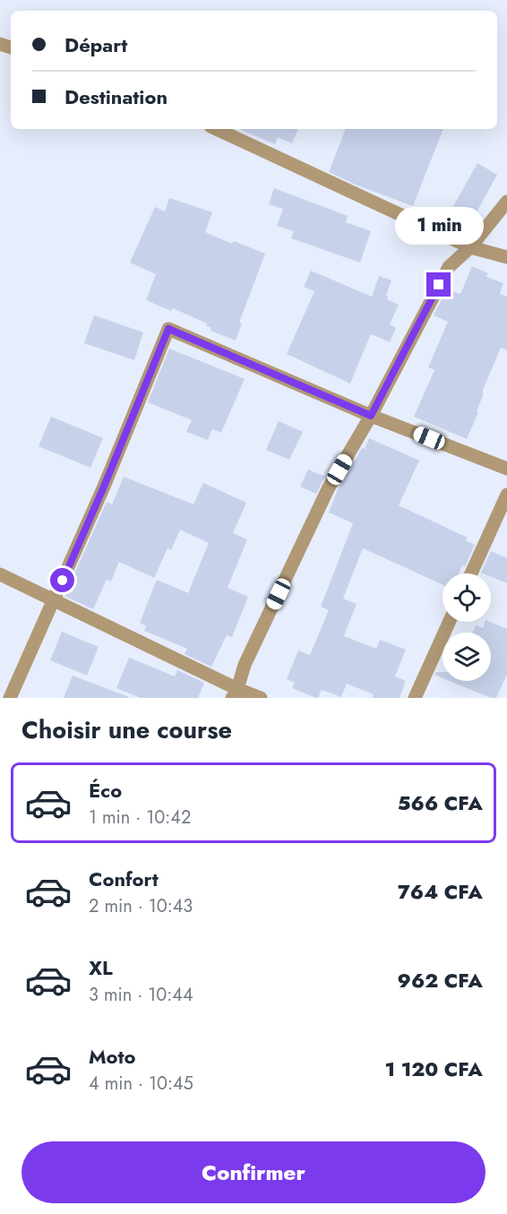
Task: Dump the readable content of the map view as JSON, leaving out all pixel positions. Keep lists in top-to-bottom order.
{
  "page": {
    "banner": ["Départ", "Destination"],
    "bubble": "1 min",
    "heading": "Choisir une course",
    "list": [
      {
        "name": "Éco",
        "note": "1 min · 10:42",
        "value": "566 CFA"
      },
      {
        "name": "Confort",
        "note": "2 min · 10:43",
        "value": "764 CFA"
      },
      {
        "name": "XL",
        "note": "3 min · 10:44",
        "value": "962 CFA"
      },
      {
        "name": "Moto",
        "note": "4 min · 10:45",
        "value": "1 120 CFA"
      }
    ],
    "buttons": "Confirmer"
  }
}
